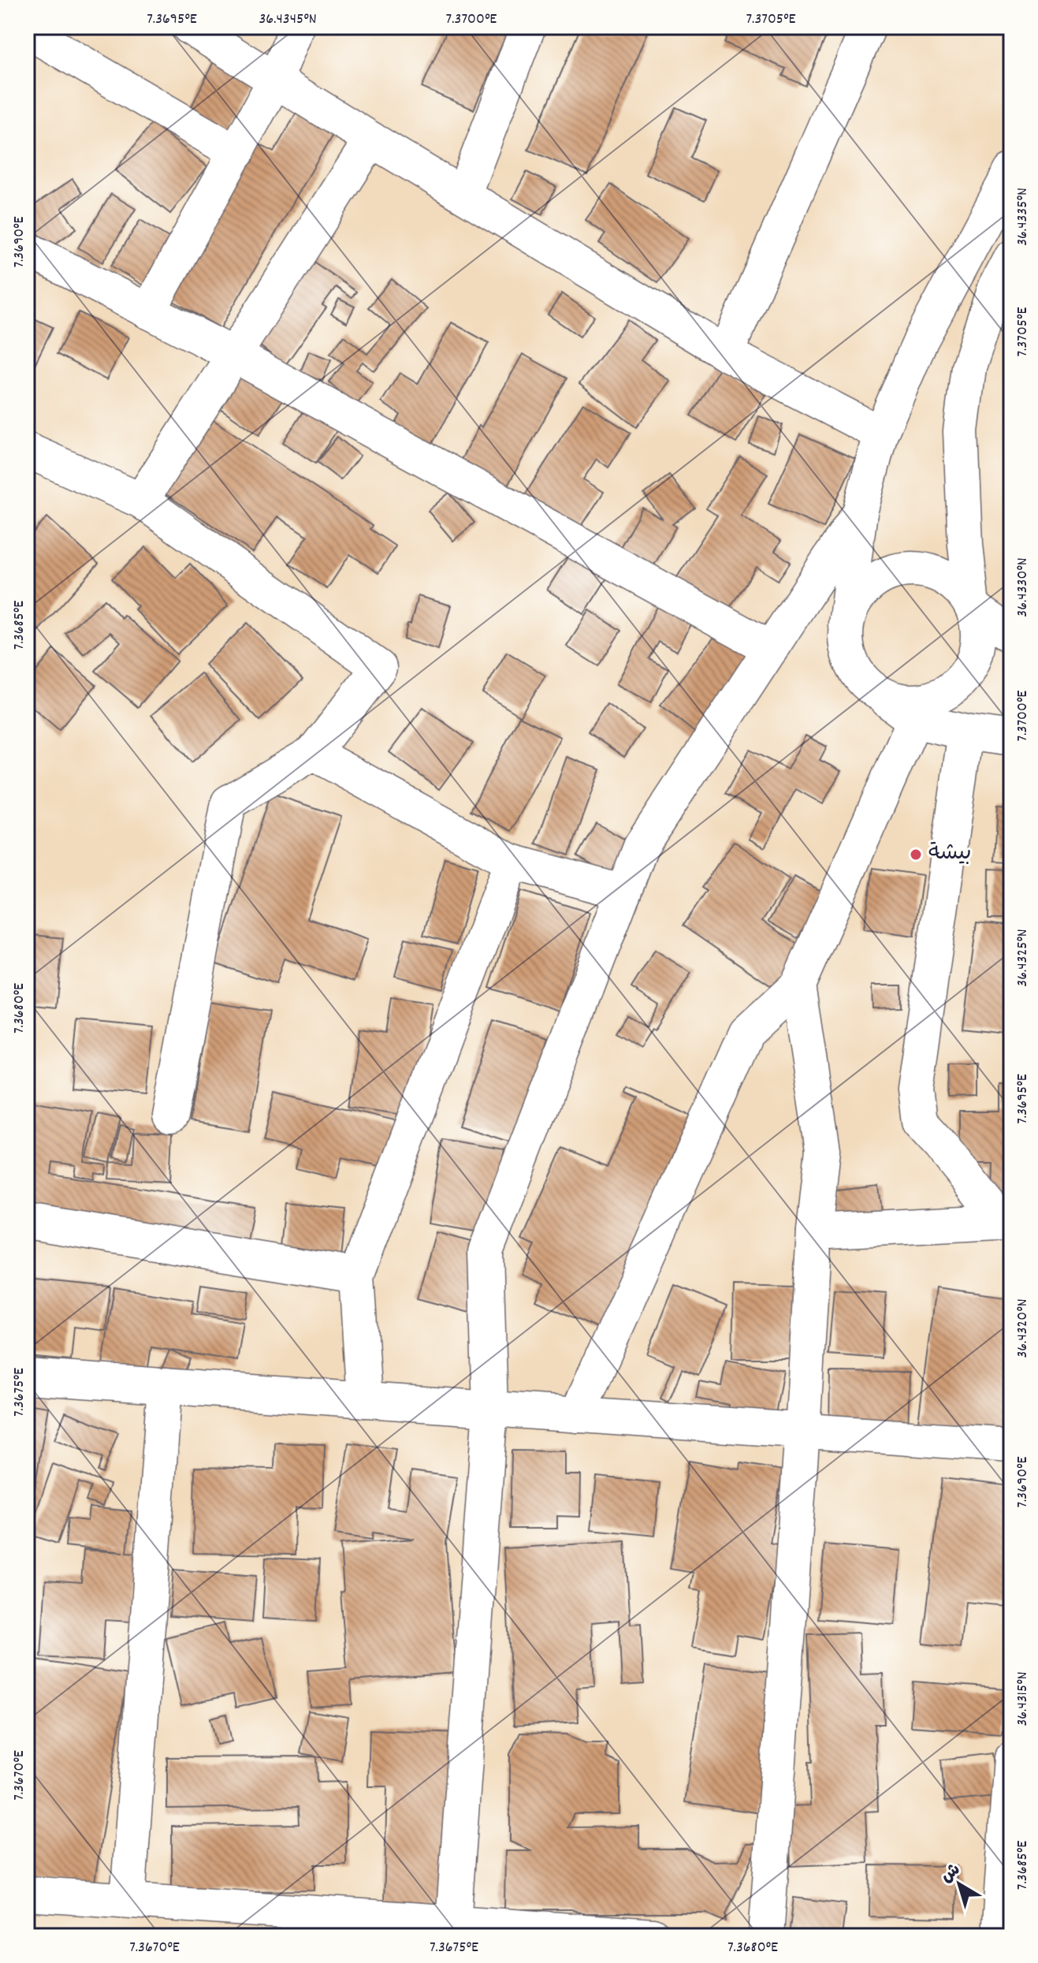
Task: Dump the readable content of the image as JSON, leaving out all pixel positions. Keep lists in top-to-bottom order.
{
  "places": ["بيشة"],
  "north": "top left",
  "coordinates": [
    "7.3695°E",
    "36.4345°N",
    "7.3700°E",
    "7.3705°E",
    "36.4335°N",
    "7.3690°E",
    "36.4330°N",
    "7.3685°E",
    "36.4325°N",
    "7.3680°E",
    "36.4320°N",
    "7.3675°E",
    "36.4315°N",
    "7.3670°E"
  ]
}
